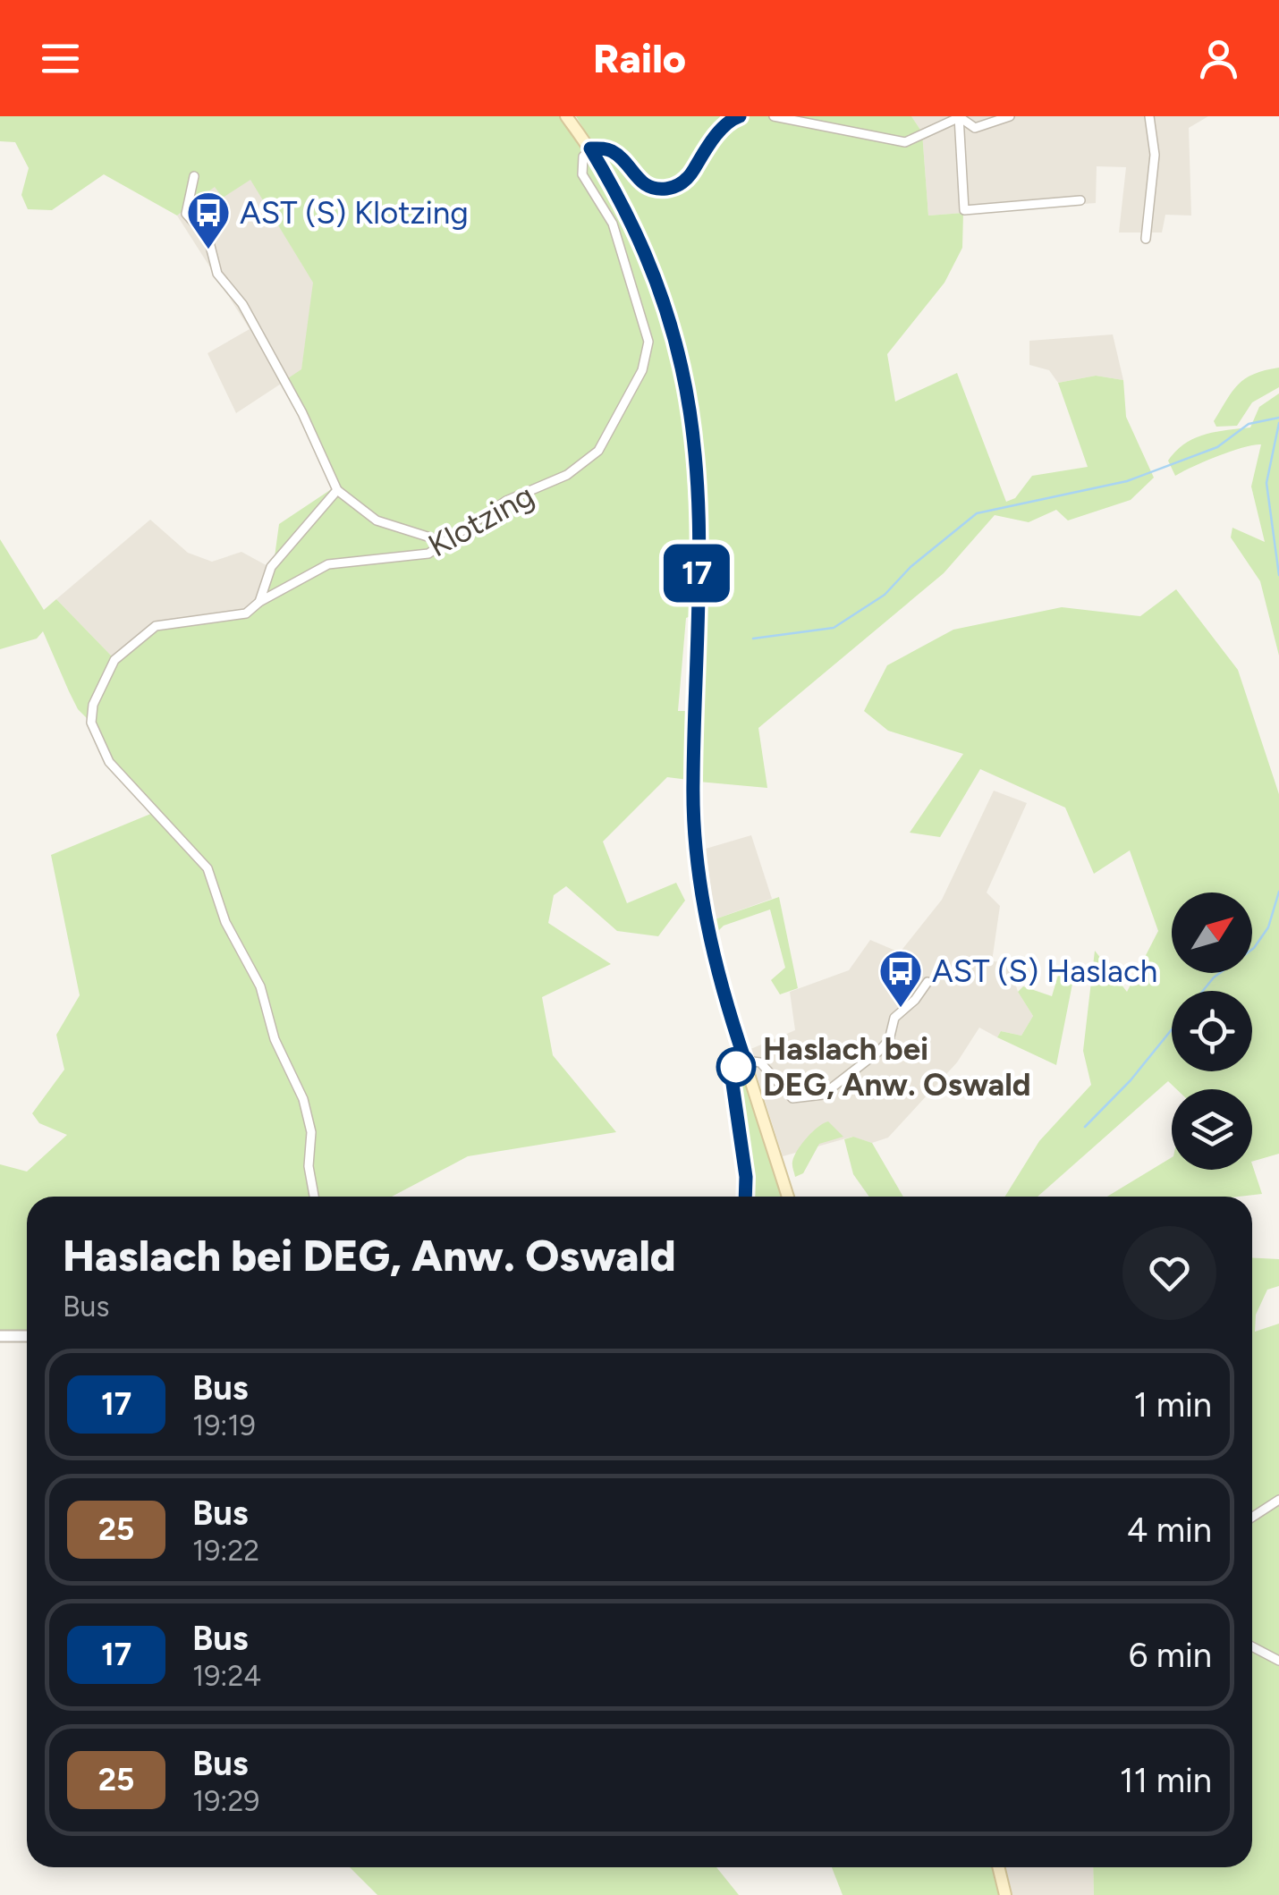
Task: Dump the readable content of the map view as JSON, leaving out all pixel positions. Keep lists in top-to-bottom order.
{
  "streets": {
    "street": ["Klotzing"]
  },
  "places": {
    "bus stop": ["AST (S) Klotzing", "AST (S) Haslach"],
    "other": ["Haslach bei DEG, Anw. Oswald"]
  },
  "lines": ["bus line 17"],
  "north": "top right",
  "page": {
    "header": "Railo",
    "on_map": "17",
    "heading": ["Haslach bei DEG, Anw. Oswald", "Bus"],
    "list": [
      {
        "mark": "17",
        "name": "Bus",
        "note": "19:19",
        "value": "1 min"
      },
      {
        "mark": "25",
        "name": "Bus",
        "note": "19:22",
        "value": "4 min"
      },
      {
        "mark": "17",
        "name": "Bus",
        "note": "19:24",
        "value": "6 min"
      },
      {
        "mark": "25",
        "name": "Bus",
        "note": "19:29",
        "value": "11 min"
      }
    ]
  }
}
